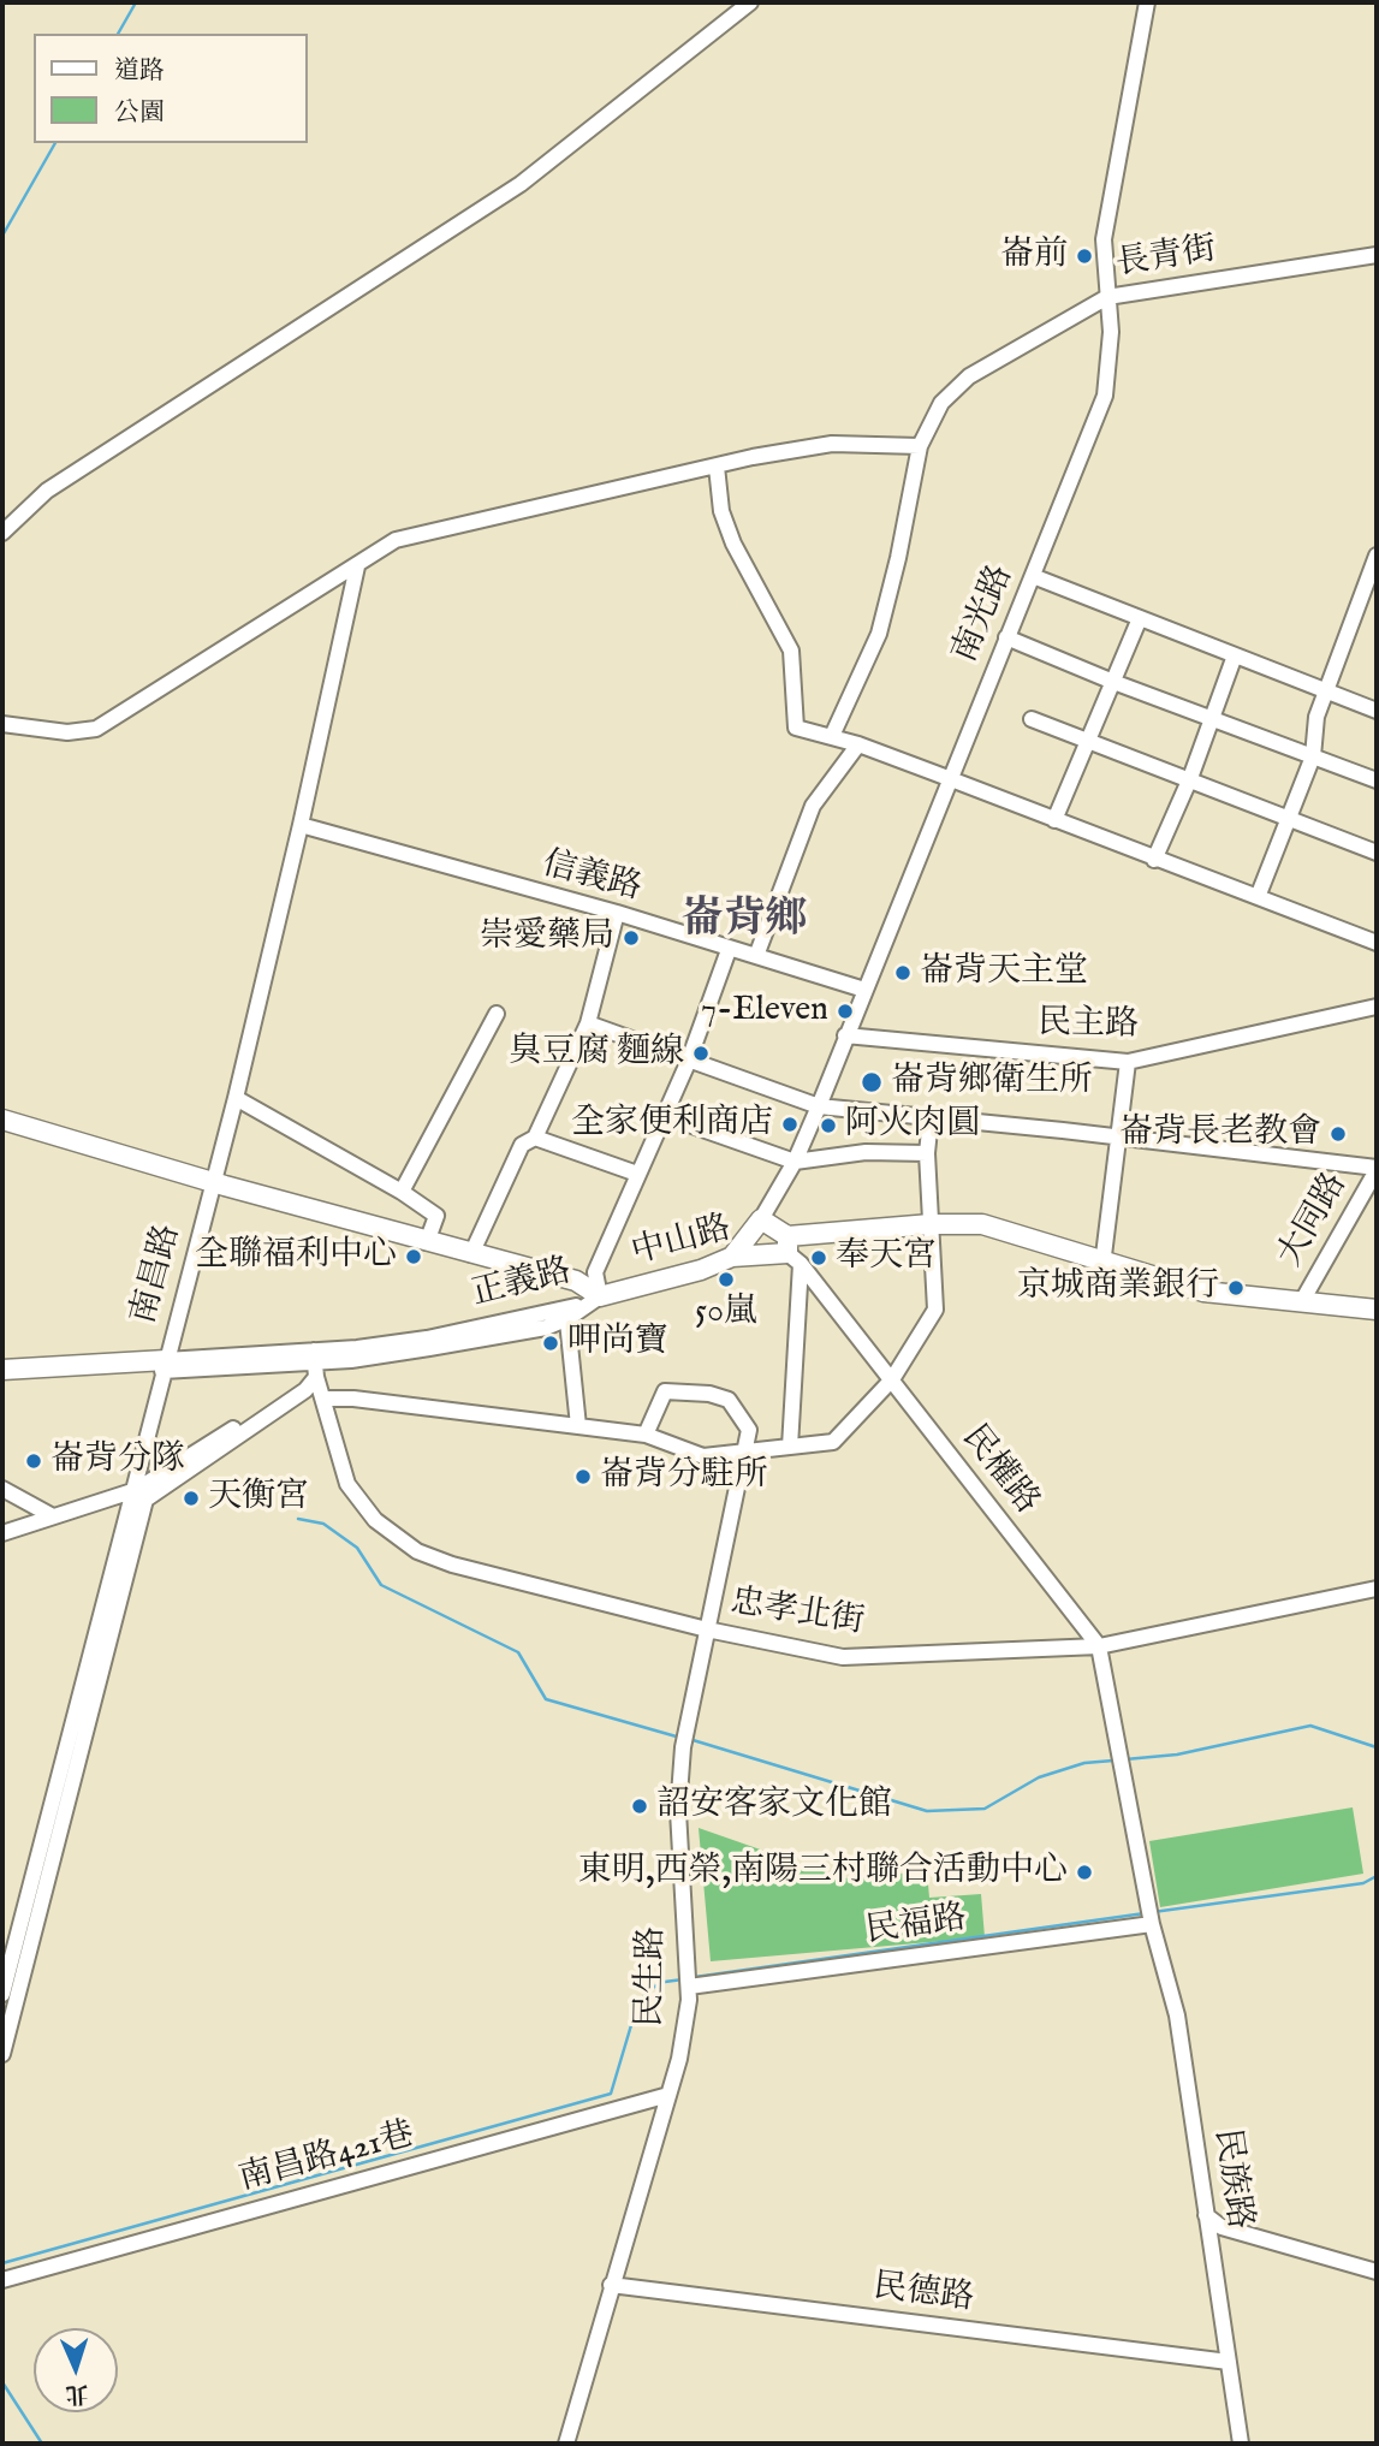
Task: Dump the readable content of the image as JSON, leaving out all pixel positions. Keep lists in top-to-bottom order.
{
  "streets": {
    "main road": ["中山路", "正義路"],
    "street": [
      "長青街",
      "南光路",
      "信義路",
      "民主路",
      "大同路",
      "南昌路",
      "民權路",
      "忠孝北街",
      "民福路",
      "民生路",
      "南昌路421巷",
      "民族路",
      "民德路"
    ]
  },
  "crossings": [
    ["長青街", "南光路"],
    ["南光路", "信義路"],
    ["南光路", "民主路"],
    ["信義路", "南昌路"],
    ["大同路", "中山路"],
    ["中山路", "南昌路"],
    ["中山路", "正義路"],
    ["中山路", "民權路"],
    ["南昌路", "正義路"],
    ["正義路", "忠孝北街"],
    ["民權路", "忠孝北街"],
    ["民權路", "民福路"],
    ["民權路", "民族路"],
    ["忠孝北街", "民生路"],
    ["民福路", "民生路"],
    ["民福路", "民族路"],
    ["民生路", "南昌路421巷"],
    ["民生路", "民德路"],
    ["民族路", "民德路"]
  ],
  "districts": ["崙背鄉"],
  "places": [
    "崙前",
    "崇愛藥局",
    "崙背天主堂",
    "7-Eleven",
    "臭豆腐 麵線",
    "崙背鄉衛生所",
    "全家便利商店",
    "阿火肉圓",
    "崙背長老教會",
    "全聯福利中心",
    "奉天宮",
    "50嵐",
    "京城商業銀行",
    "呷尚寶",
    "崙背分隊",
    "崙背分駐所",
    "天衡宮",
    "詔安客家文化館",
    "東明,西榮,南陽三村聯合活動中心"
  ],
  "legend": ["道路", "公園"],
  "north": "bottom"
}
